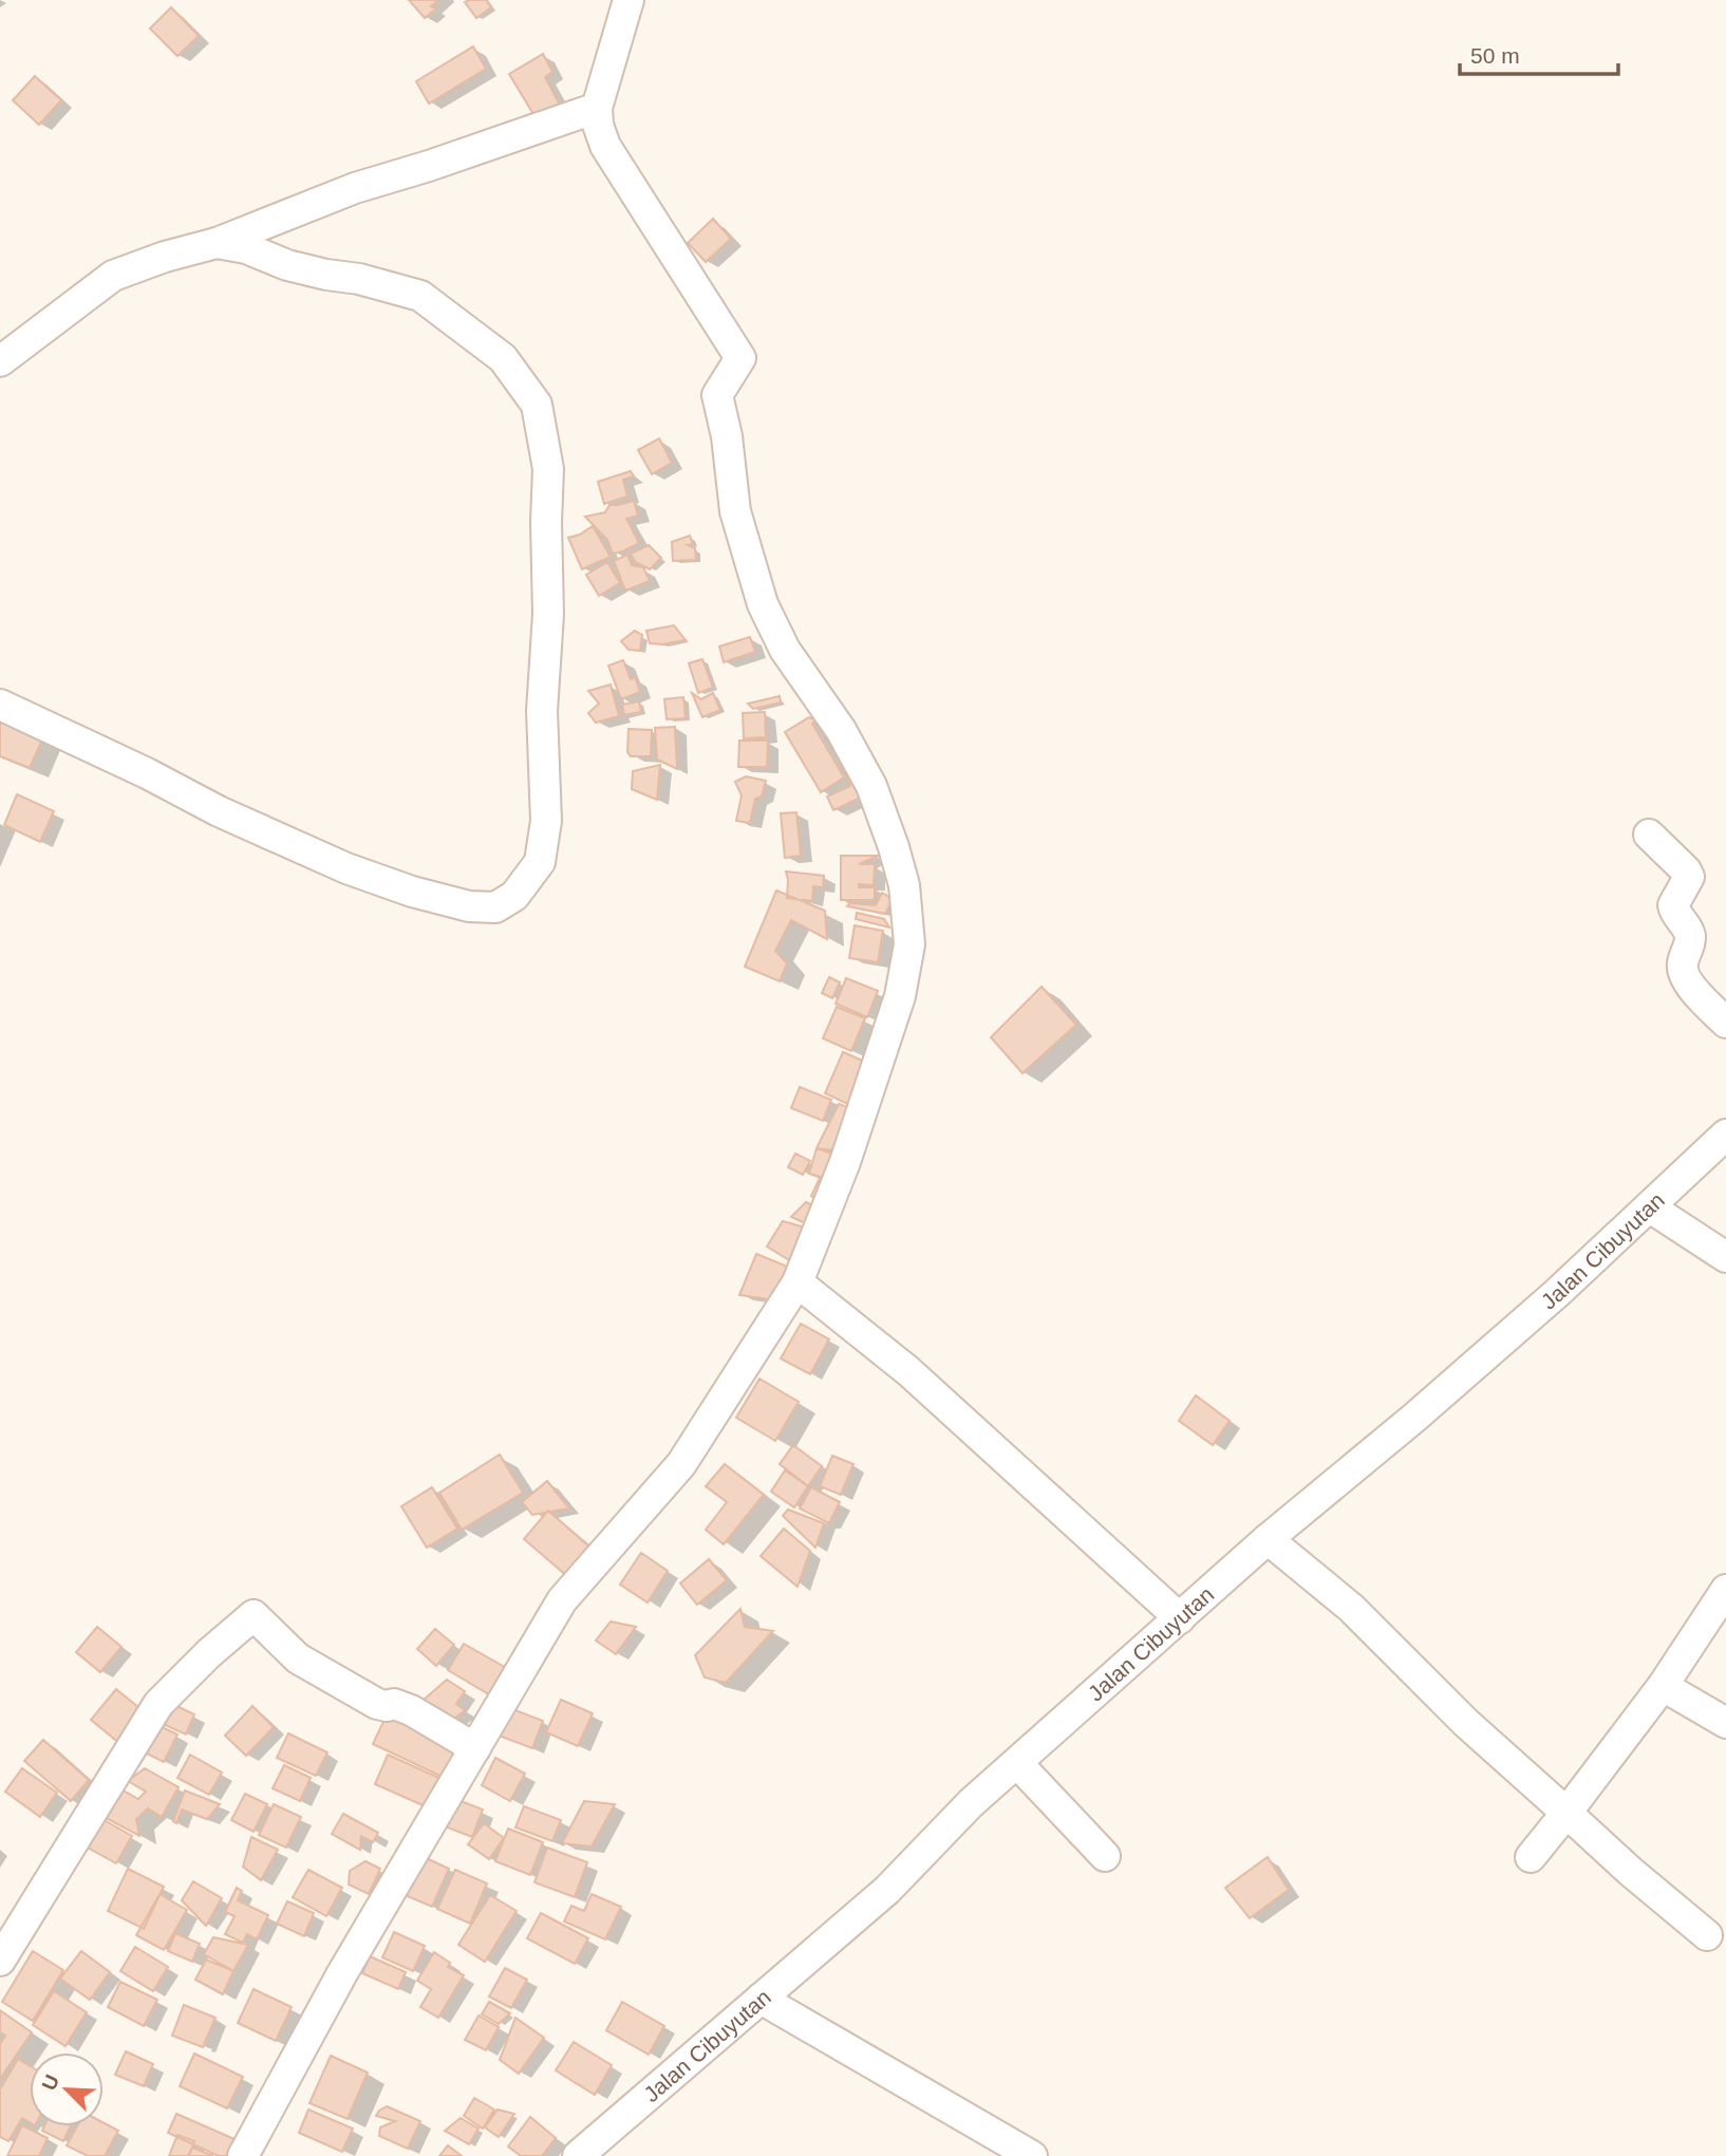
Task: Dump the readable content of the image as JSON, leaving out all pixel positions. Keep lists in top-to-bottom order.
{
  "streets": {
    "street": ["Jalan Cibuyutan"]
  },
  "scale_bar": "50 m",
  "north": "top left"
}
